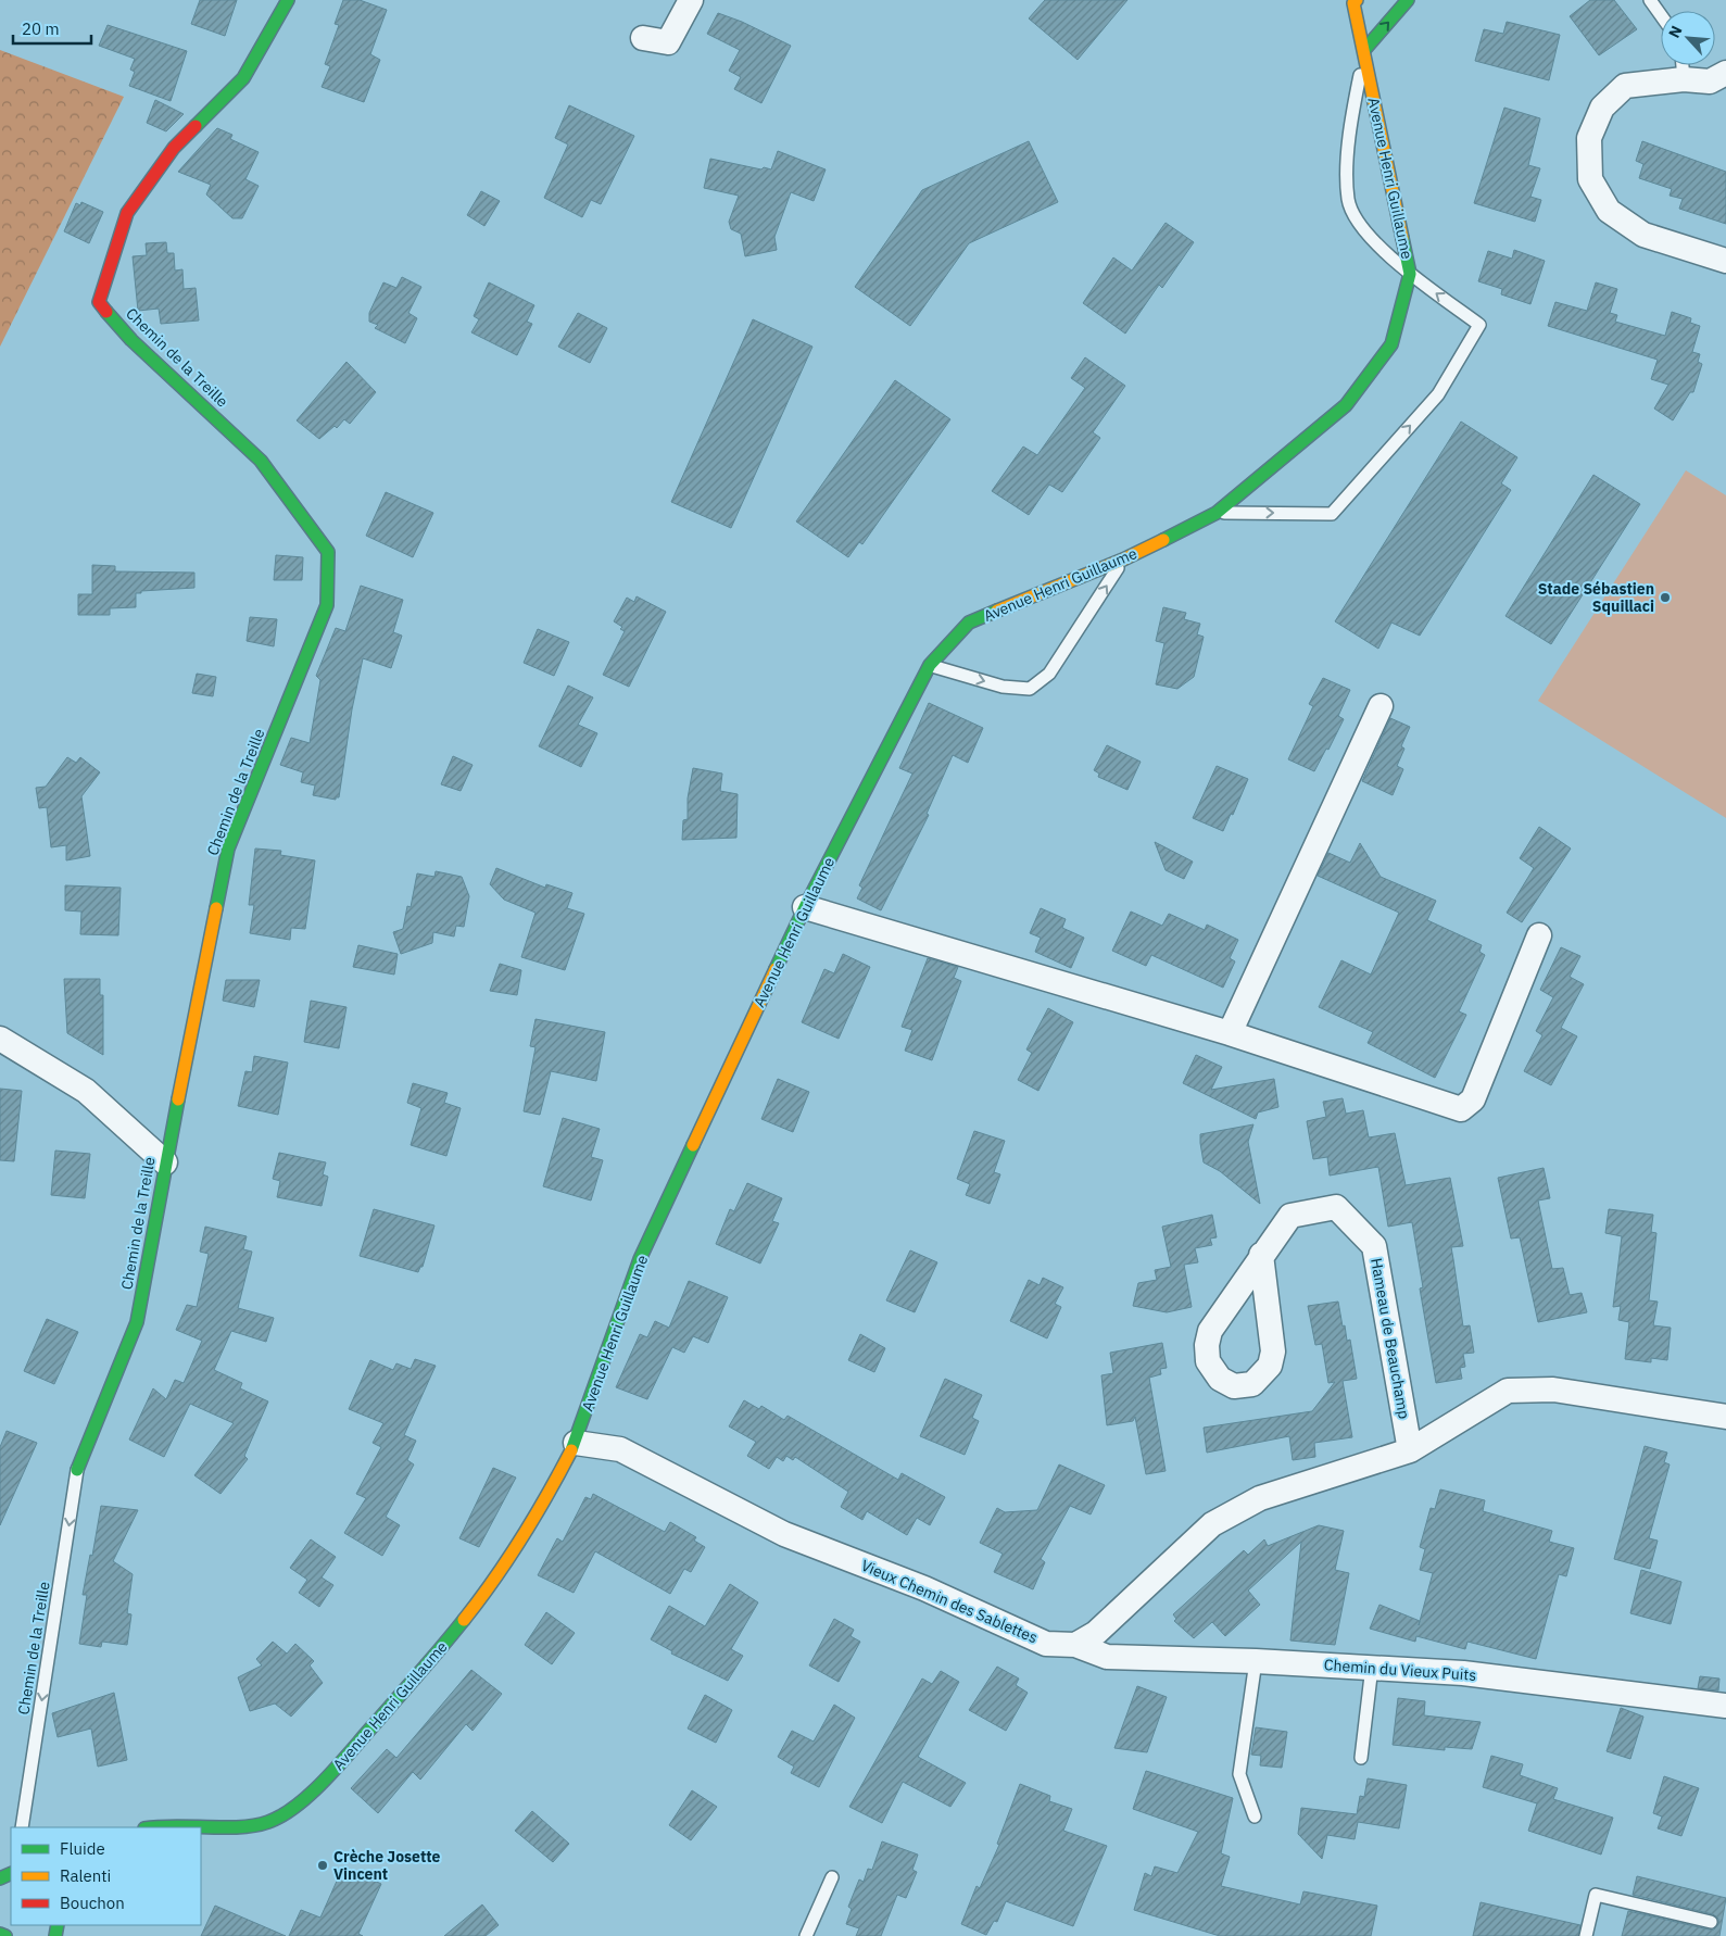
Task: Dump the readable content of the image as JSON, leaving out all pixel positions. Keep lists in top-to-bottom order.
{
  "streets": {
    "street": [
      "Avenue Henri Guillaume",
      "Chemin de la Treille",
      "Hameau de Beauchamp",
      "Vieux Chemin des Sablettes",
      "Chemin du Vieux Puits"
    ]
  },
  "crossings": [
    ["Avenue Henri Guillaume", "Vieux Chemin des Sablettes"],
    ["Vieux Chemin des Sablettes", "Chemin du Vieux Puits"]
  ],
  "places": ["Stade Sébastien Squillaci", "Crèche Josette Vincent"],
  "legend": ["Fluide", "Ralenti", "Bouchon"],
  "scale_bar": "20 m",
  "north": "top left"
}
